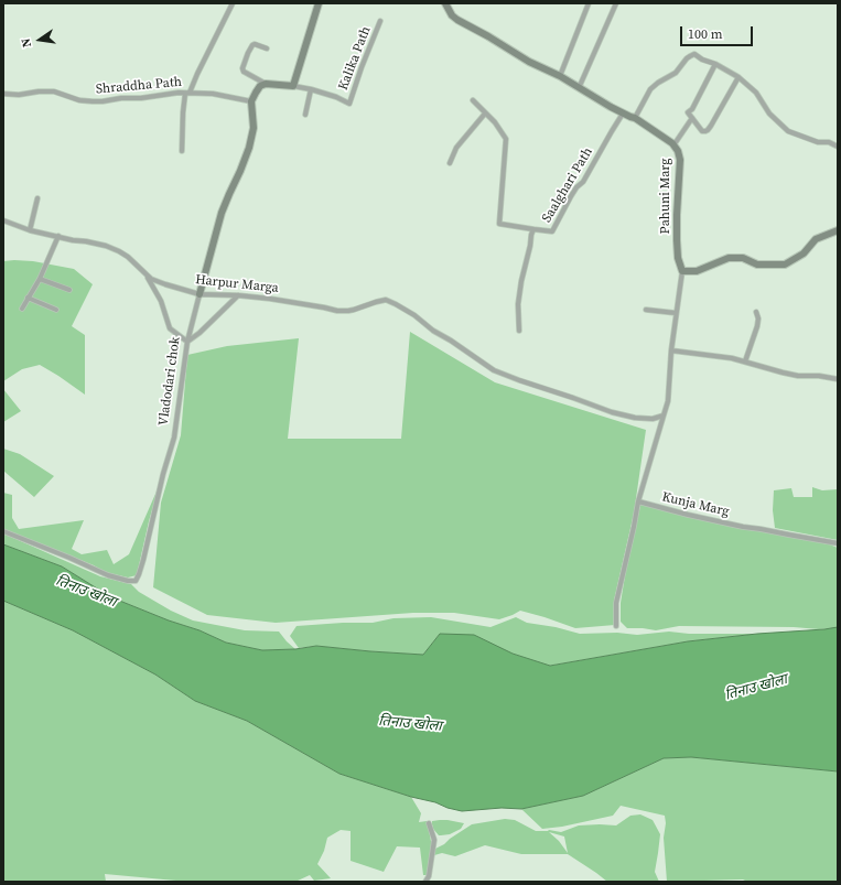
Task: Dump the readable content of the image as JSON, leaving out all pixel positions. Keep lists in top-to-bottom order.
{
  "streets": {
    "street": [
      "Kalika Path",
      "Shraddha Path",
      "Saalghari Path",
      "Pahuni Marg",
      "Harpur Marga",
      "Vladodari chok",
      "Kunja Marg"
    ]
  },
  "crossings": [
    ["Shraddha Path", "Vladodari chok"],
    ["Saalghari Path", "Pahuni Marg"],
    ["Harpur Marga", "Vladodari chok"]
  ],
  "water": ["तिनाउ खोला"],
  "scale_bar": "100 m",
  "north": "left"
}
